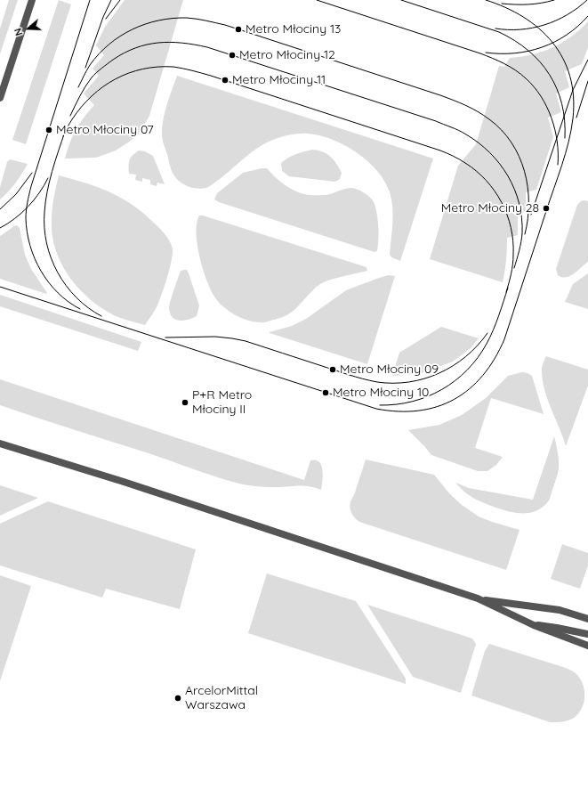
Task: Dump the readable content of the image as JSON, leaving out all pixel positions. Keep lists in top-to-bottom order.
{
  "places": [
    "Metro Młociny 13",
    "Metro Młociny 12",
    "Metro Młociny 11",
    "Metro Młociny 07",
    "Metro Młociny 28",
    "Metro Młociny 09",
    "Metro Młociny 10",
    "P+R Metro Młociny II",
    "ArcelorMittal Warszawa"
  ],
  "north": "left"
}
